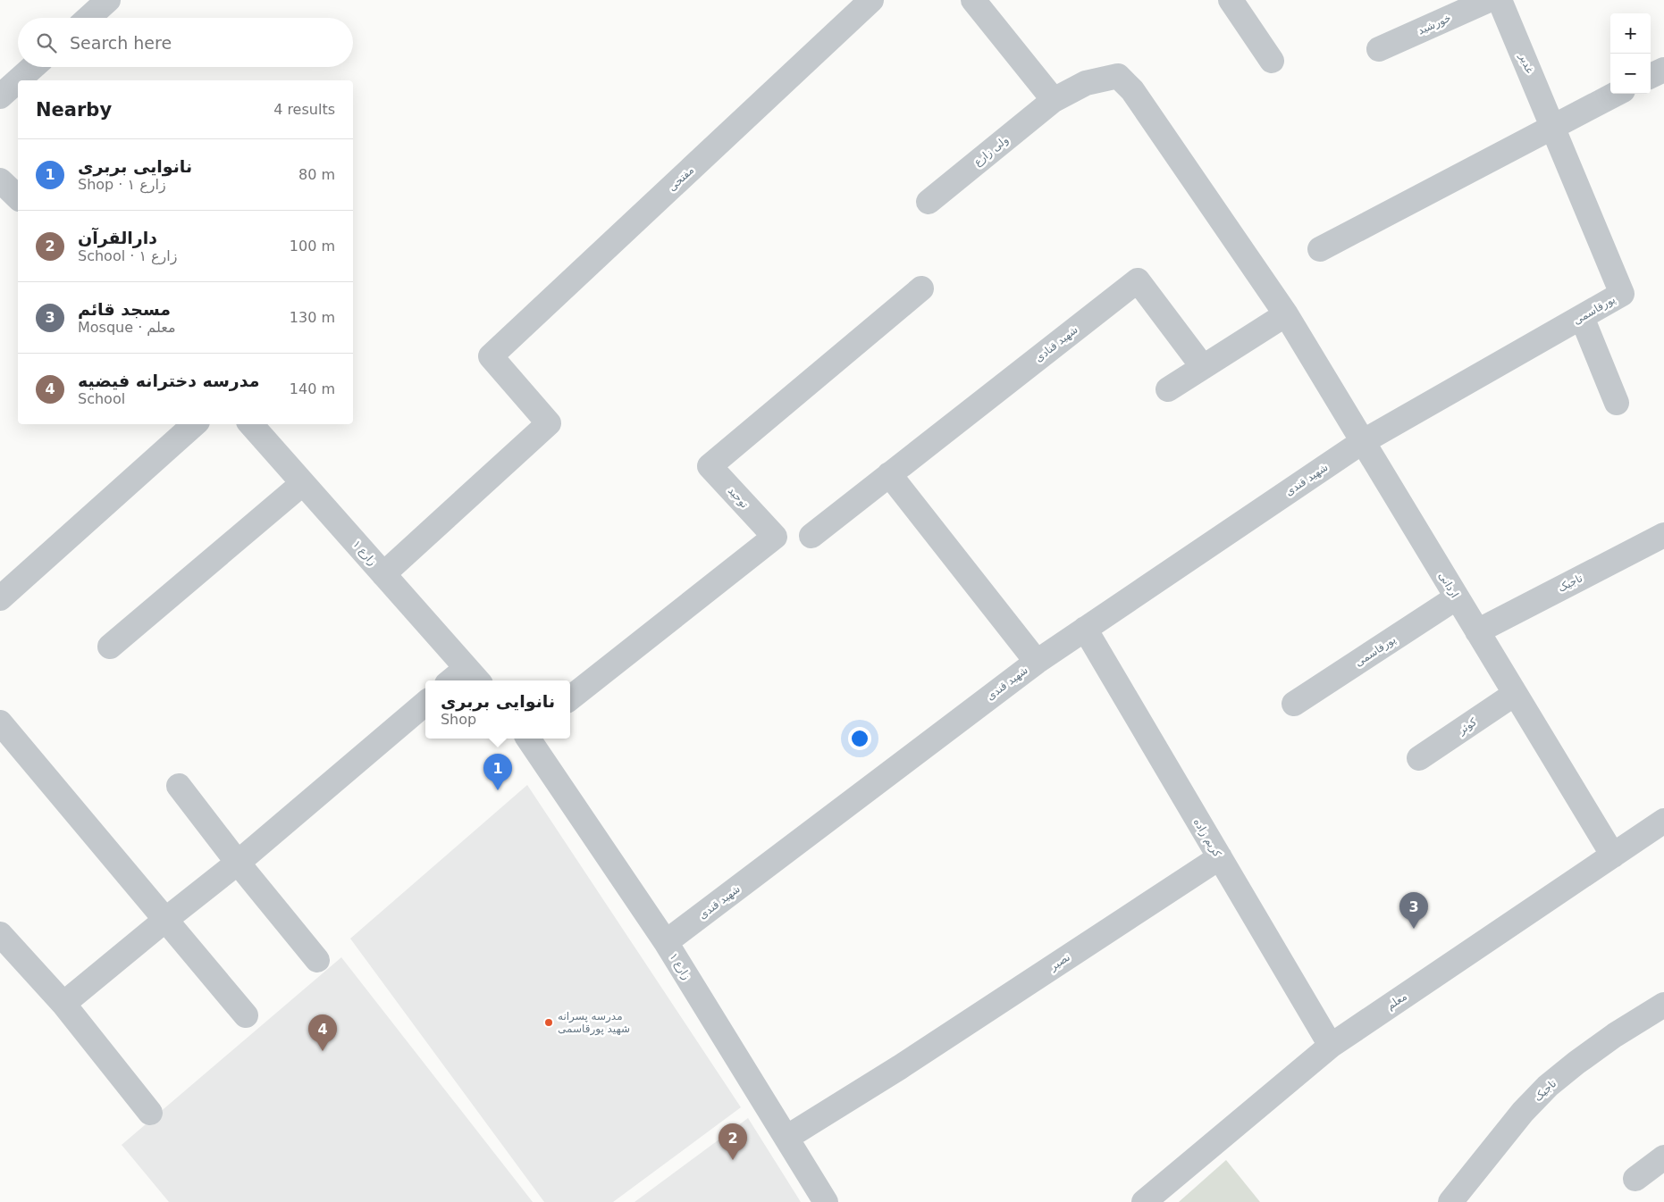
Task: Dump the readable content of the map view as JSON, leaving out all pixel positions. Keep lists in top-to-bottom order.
{
  "streets": {
    "street": [
      "خورشید",
      "غدیر",
      "ولی زارع",
      "مفتحی",
      "پورقاسمی",
      "شهید قنادی",
      "شهید قندی",
      "توحید",
      "زارع ۱",
      "تاجیک",
      "اردانی",
      "کوثر",
      "کریم زاده",
      "نصیر",
      "معلم"
    ]
  },
  "crossings": [
    ["غدیر", "پورقاسمی"],
    ["ولی زارع", "اردانی"],
    ["مفتحی", "زارع ۱"],
    ["پورقاسمی", "شهید قندی"],
    ["پورقاسمی", "اردانی"],
    ["شهید قندی", "زارع ۱"],
    ["شهید قندی", "اردانی"],
    ["شهید قندی", "کریم زاده"],
    ["زارع ۱", "نصیر"],
    ["تاجیک", "اردانی"],
    ["اردانی", "کوثر"],
    ["اردانی", "معلم"],
    ["کریم زاده", "نصیر"],
    ["کریم زاده", "معلم"]
  ],
  "places": ["مدرسه پسرانه شهید پورقاسمی"],
  "page": {
    "map_buttons": ["+", "−"],
    "search": "Search here",
    "heading": ["Nearby", "4 results"],
    "list": [
      {
        "mark": "1",
        "name": "نانوایی بربری",
        "note": "Shop · زارع ۱",
        "value": "80 m"
      },
      {
        "mark": "2",
        "name": "دارالقرآن",
        "note": "School · زارع ۱",
        "value": "100 m"
      },
      {
        "mark": "3",
        "name": "مسجد قائم",
        "note": "Mosque · معلم",
        "value": "130 m"
      },
      {
        "mark": "4",
        "name": "مدرسه دخترانه فیضیه",
        "note": "School",
        "value": "140 m"
      }
    ],
    "popup": ["نانوایی بربری", "Shop"],
    "pins": [
      "1",
      "3",
      "4",
      "2"
    ]
  }
}
